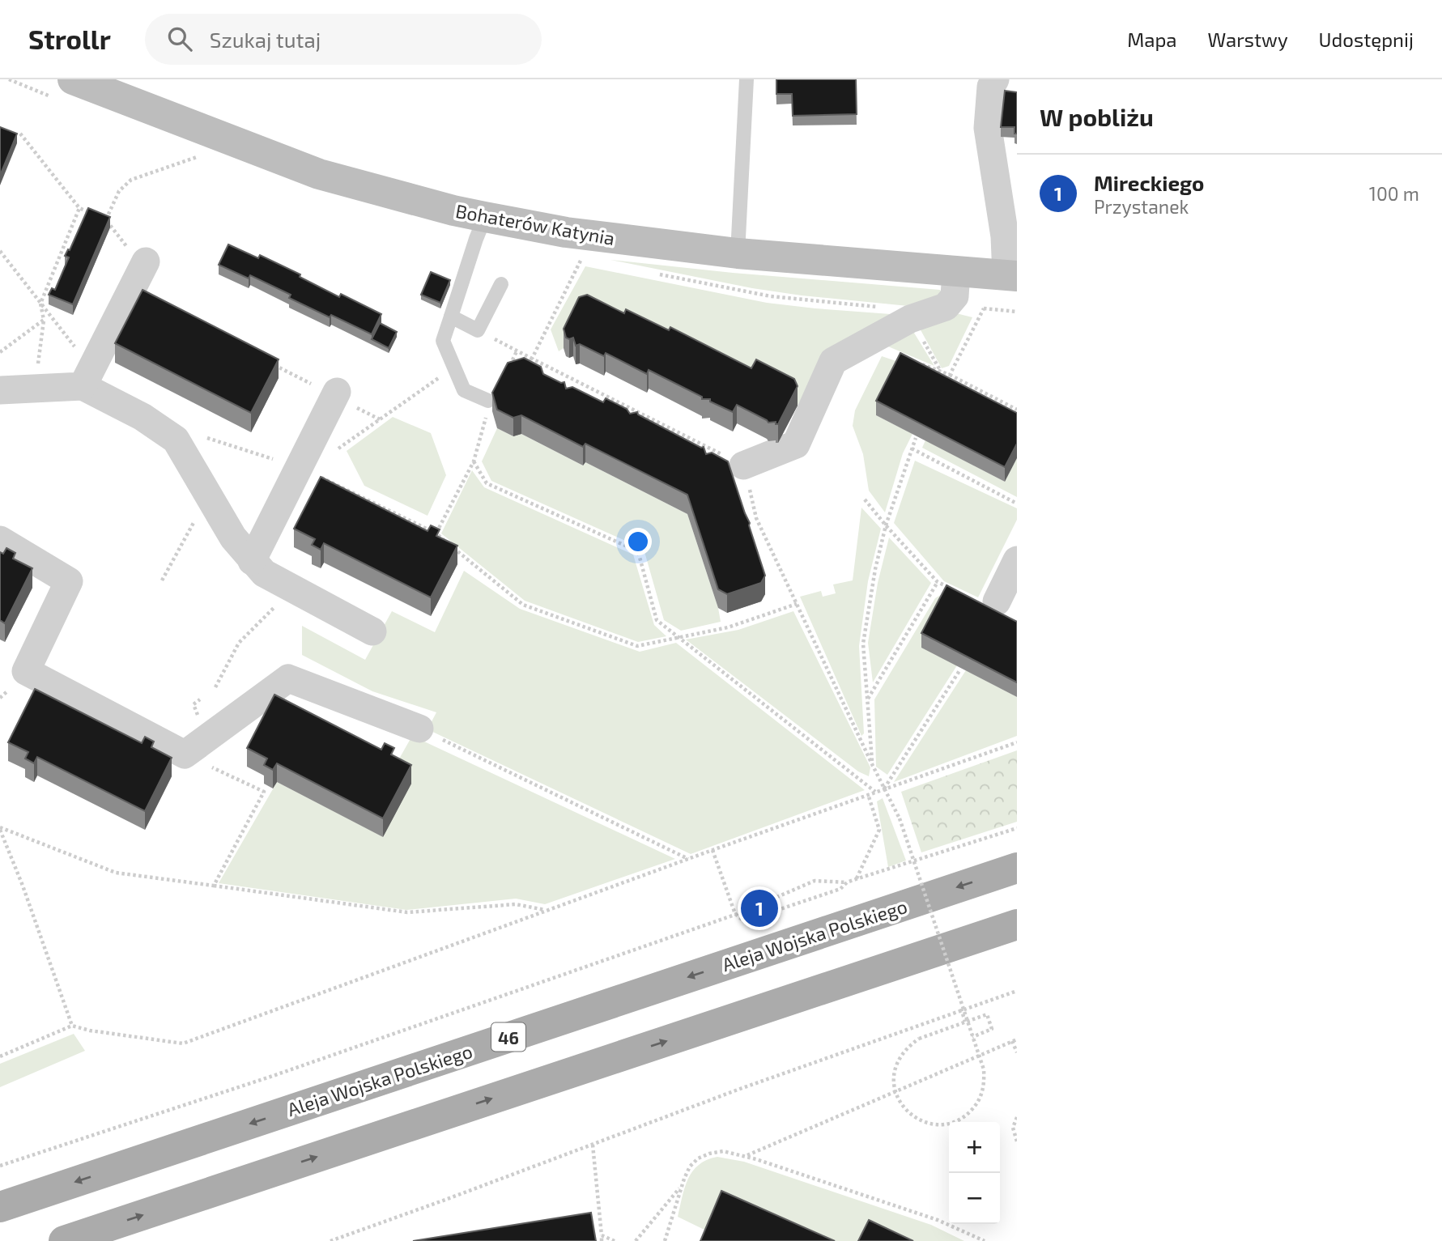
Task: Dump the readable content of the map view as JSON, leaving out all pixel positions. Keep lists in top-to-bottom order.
{
  "streets": {
    "main road": ["Aleja Wojska Polskiego", "46"],
    "street": ["Bohaterów Katynia"]
  },
  "page": {
    "header": "Strollr",
    "search": "Szukaj tutaj",
    "nav": ["Mapa", "Warstwy", "Udostępnij"],
    "heading": "W pobliżu",
    "list": [
      {
        "mark": "1",
        "name": "Mireckiego",
        "note": "Przystanek",
        "value": "100 m"
      }
    ],
    "pins": "1",
    "map_buttons": ["+", "−"]
  }
}
